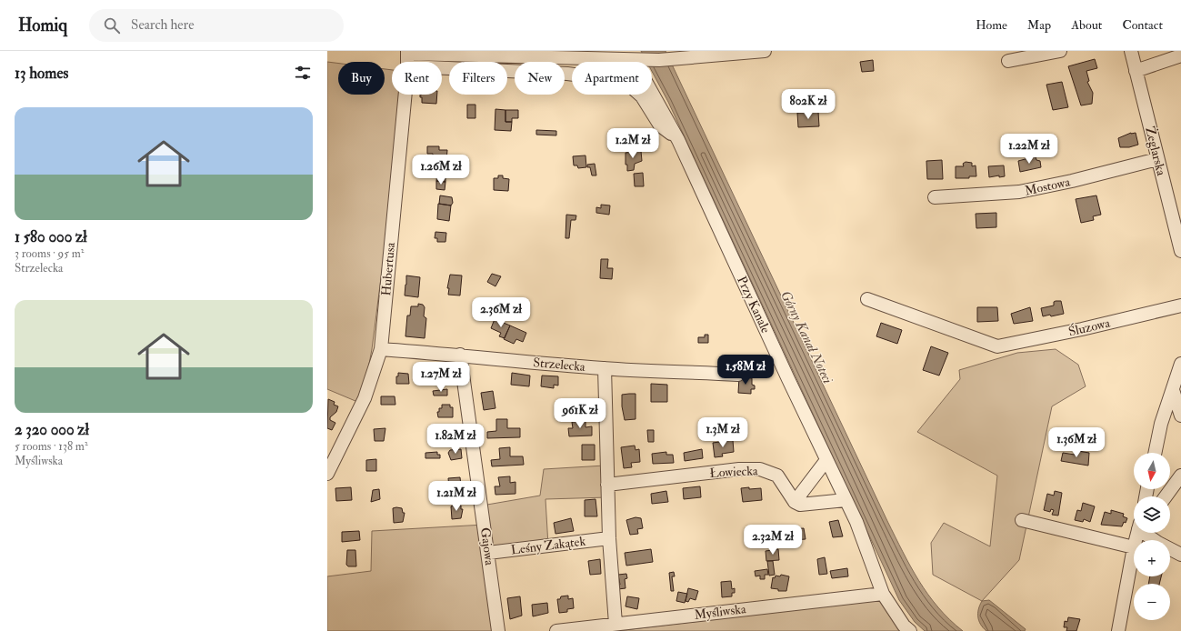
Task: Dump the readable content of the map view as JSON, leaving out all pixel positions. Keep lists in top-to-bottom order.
{
  "streets": {
    "street": [
      "Żeglarska",
      "Mostowa",
      "Hubertusa",
      "Przy Kanale",
      "Śluzowa",
      "Strzelecka",
      "Łowiecka",
      "Leśny Zakątek",
      "Gajowa",
      "Myśliwska"
    ]
  },
  "crossings": [
    ["Żeglarska", "Mostowa"],
    ["Hubertusa", "Strzelecka"],
    ["Przy Kanale", "Myśliwska"],
    ["Strzelecka", "Gajowa"],
    ["Leśny Zakątek", "Gajowa"]
  ],
  "water": ["Górny Kanał Noteci"],
  "north": "bottom",
  "page": {
    "header": "Homiq",
    "search": "Search here",
    "nav": [
      "Home",
      "Map",
      "About",
      "Contact"
    ],
    "heading": "13 homes",
    "chip": [
      "Buy",
      "Rent",
      "Filters",
      "New",
      "Apartment"
    ],
    "price": [
      "802K zł",
      "1.2M zł",
      "1.22M zł",
      "1.26M zł",
      "2.36M zł",
      "1.58M zł",
      "1.27M zł",
      "961K zł",
      "1.3M zł",
      "1.82M zł",
      "1.36M zł",
      "1.21M zł",
      "2.32M zł"
    ],
    "list": [
      {
        "name": "1 580 000 zł",
        "note": "3 rooms · 95 m² · Strzelecka"
      },
      {
        "name": "2 320 000 zł",
        "note": "5 rooms · 138 m² · Myśliwska"
      }
    ],
    "map_buttons": ["+", "−"]
  }
}
